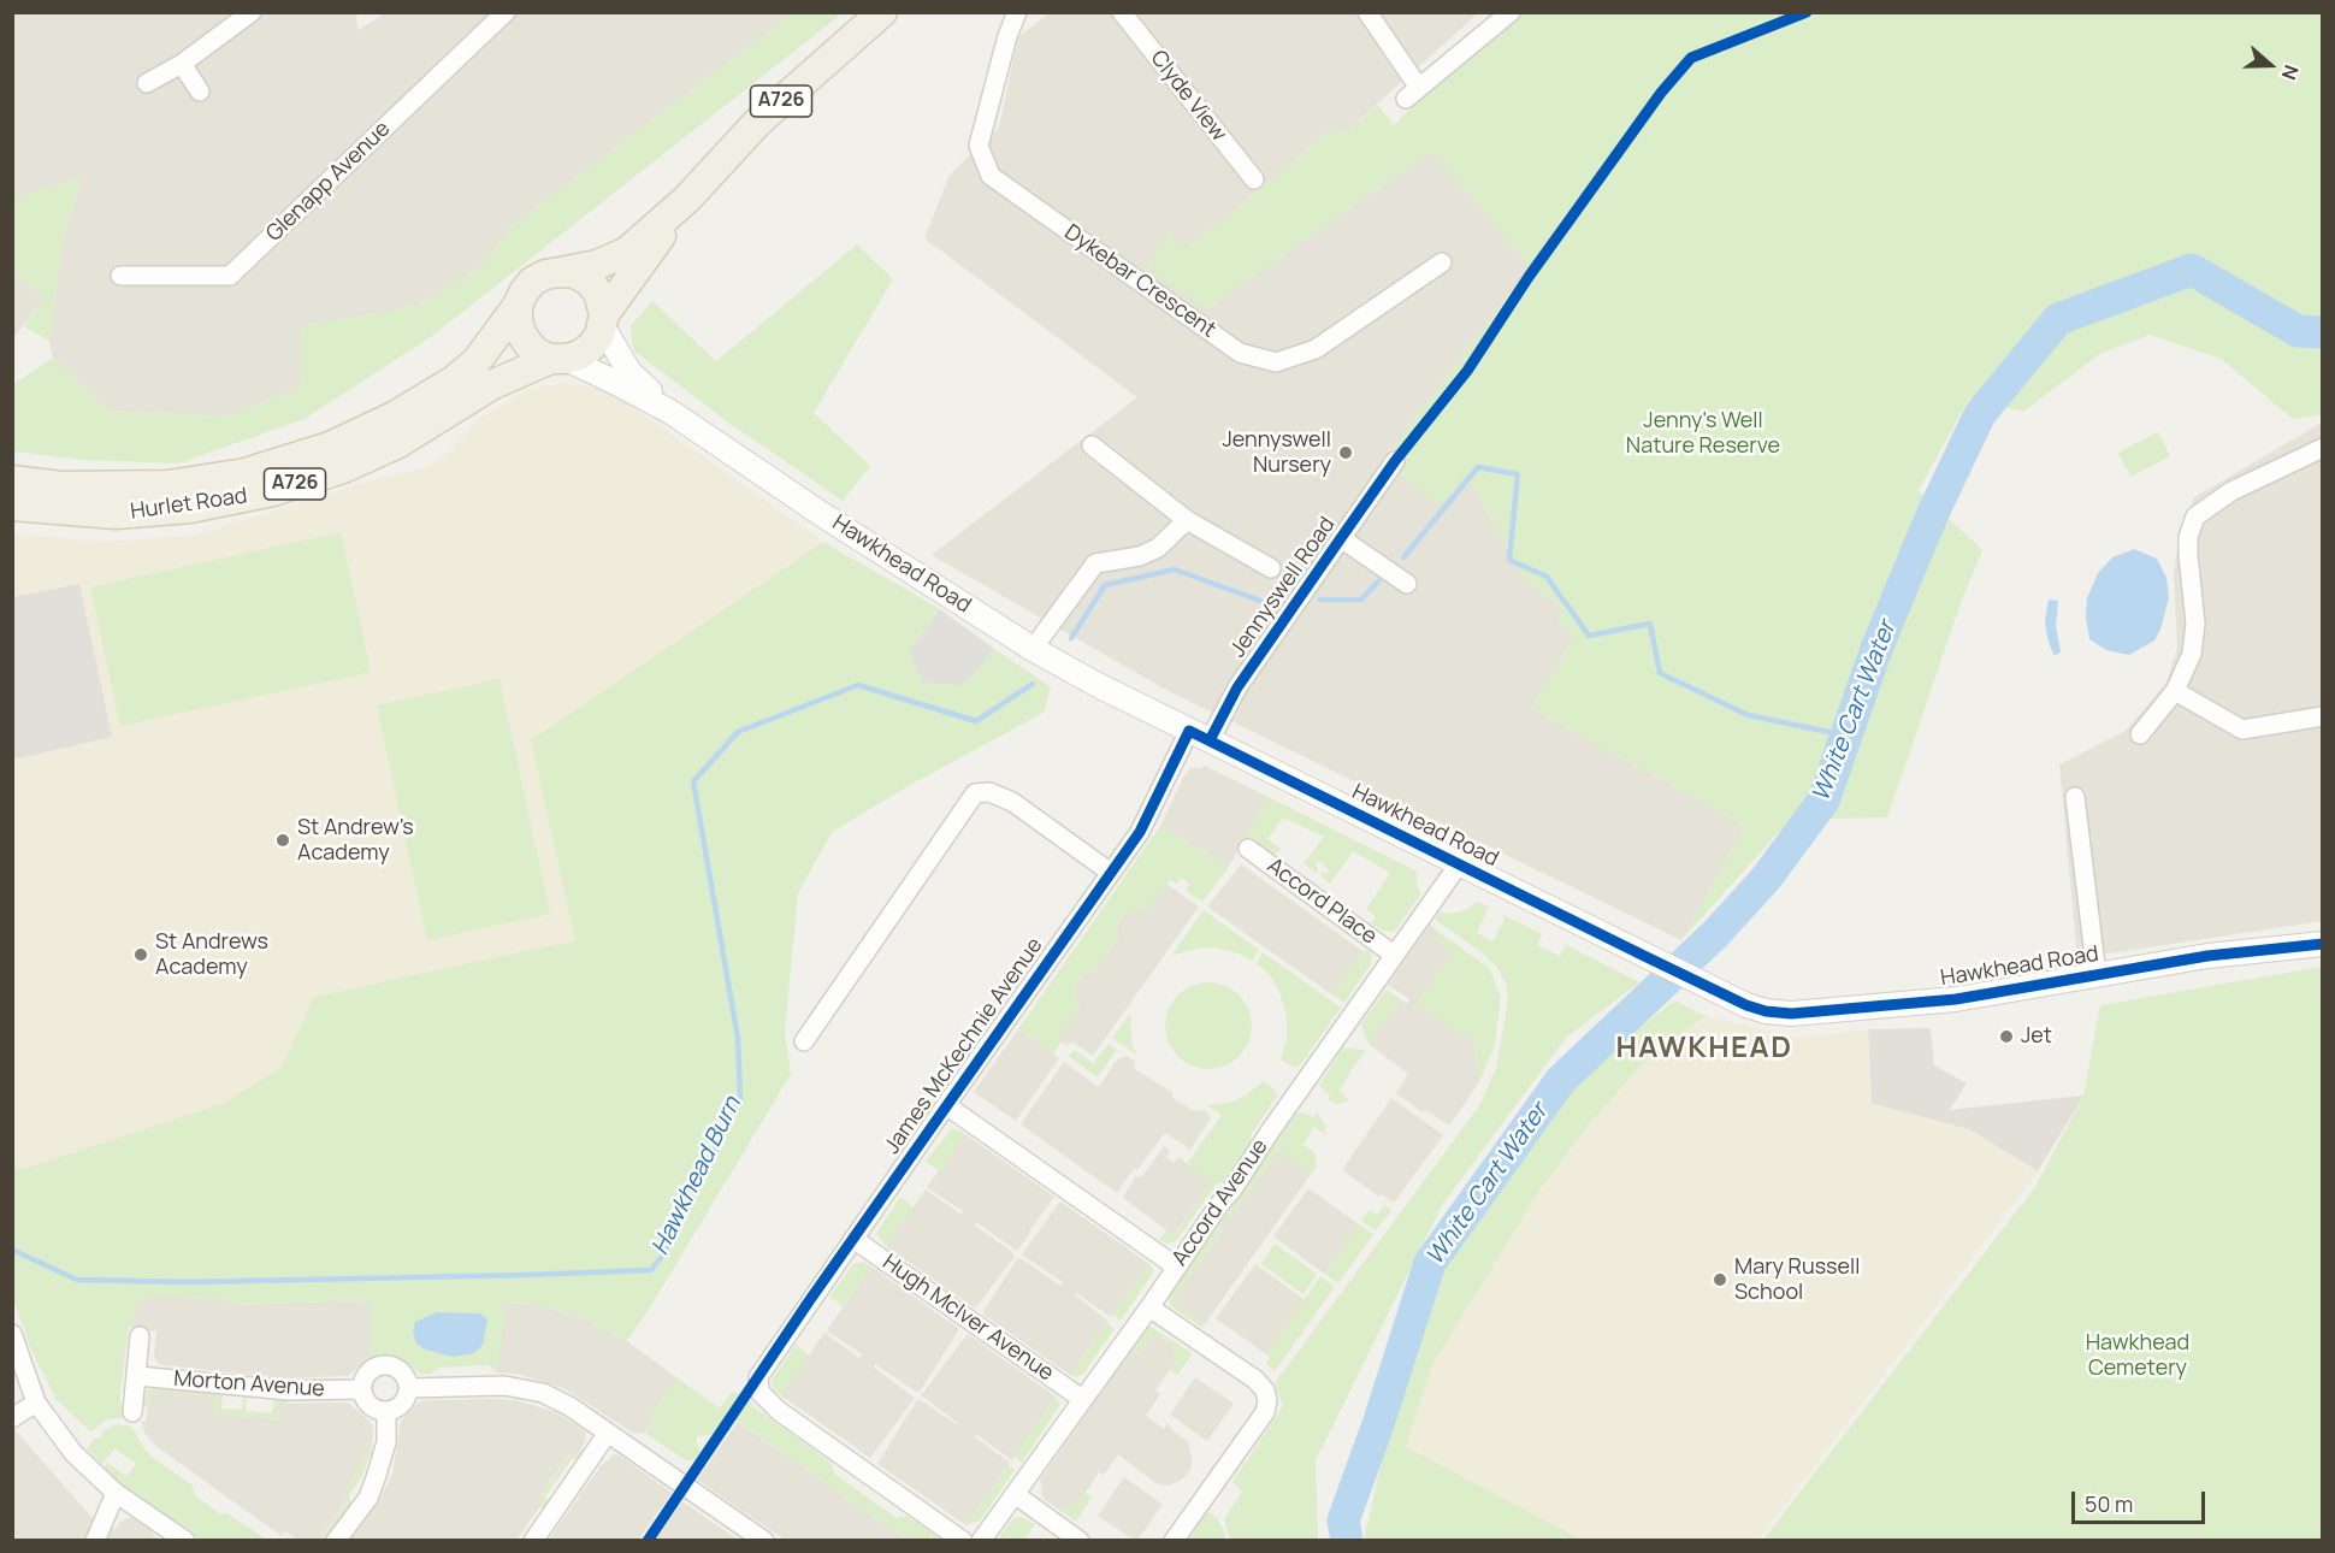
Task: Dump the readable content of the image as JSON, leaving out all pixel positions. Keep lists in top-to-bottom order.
{
  "streets": {
    "main road": ["A726", "Hurlet Road"],
    "street": [
      "Clyde View",
      "Glenapp Avenue",
      "Dykebar Crescent",
      "Hawkhead Road",
      "Jennyswell Road",
      "Accord Place",
      "James McKechnie Avenue",
      "Accord Avenue",
      "Hugh McIver Avenue",
      "Morton Avenue"
    ]
  },
  "crossings": [
    ["A726", "Hurlet Road"],
    ["A726", "Hawkhead Road"],
    ["Hurlet Road", "Hawkhead Road"],
    ["Hawkhead Road", "Jennyswell Road"],
    ["Hawkhead Road", "James McKechnie Avenue"],
    ["Hawkhead Road", "Accord Avenue"],
    ["Jennyswell Road", "James McKechnie Avenue"],
    ["Accord Place", "Accord Avenue"],
    ["James McKechnie Avenue", "Hugh McIver Avenue"],
    ["Accord Avenue", "Hugh McIver Avenue"]
  ],
  "districts": ["HAWKHEAD"],
  "water": ["White Cart Water", "Hawkhead Burn"],
  "parks": ["Jenny's Well Nature Reserve", "Hawkhead Cemetery"],
  "places": [
    "Jennyswell Nursery",
    "St Andrew's Academy",
    "St Andrews Academy",
    "Jet",
    "Mary Russell School"
  ],
  "scale_bar": "50 m",
  "north": "right"
}
